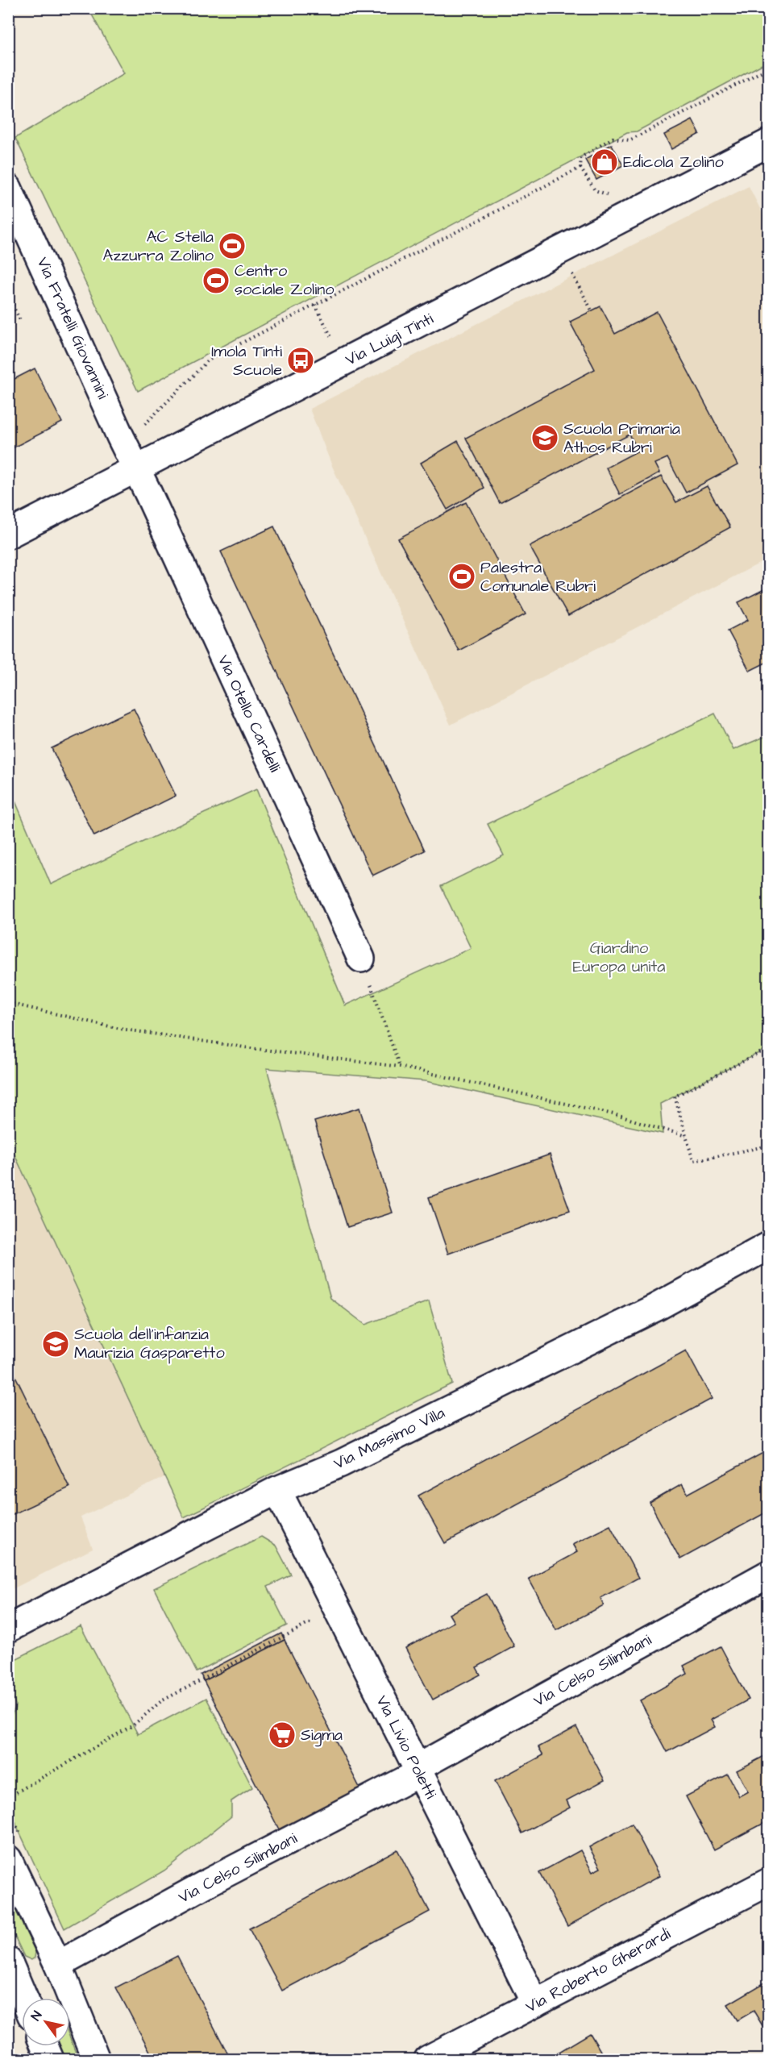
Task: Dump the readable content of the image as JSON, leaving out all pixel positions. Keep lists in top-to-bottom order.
{
  "streets": {
    "street": [
      "Via Fratelli Giovannini",
      "Via Luigi Tinti",
      "Via Otello Cardelli",
      "Via Massimo Villa",
      "Via Celso Silimbani",
      "Via Livio Poletti",
      "Via Roberto Gherardi"
    ]
  },
  "crossings": [
    ["Via Fratelli Giovannini", "Via Luigi Tinti"],
    ["Via Fratelli Giovannini", "Via Otello Cardelli"],
    ["Via Luigi Tinti", "Via Otello Cardelli"],
    ["Via Massimo Villa", "Via Livio Poletti"],
    ["Via Celso Silimbani", "Via Livio Poletti"],
    ["Via Livio Poletti", "Via Roberto Gherardi"]
  ],
  "parks": ["Giardino Europa unita"],
  "places": {
    "shop": ["Edicola Zolino"],
    "sports": ["AC Stella Azzurra Zolino", "Centro sociale Zolino", "Palestra Comunale Rubri"],
    "bus stop": ["Imola Tinti Scuole"],
    "school or university": ["Scuola Primaria Athos Rubri", "Scuola dell'infanzia Maurizia Gasparetto"],
    "supermarket": ["Sigma"]
  },
  "north": "top left"
}
